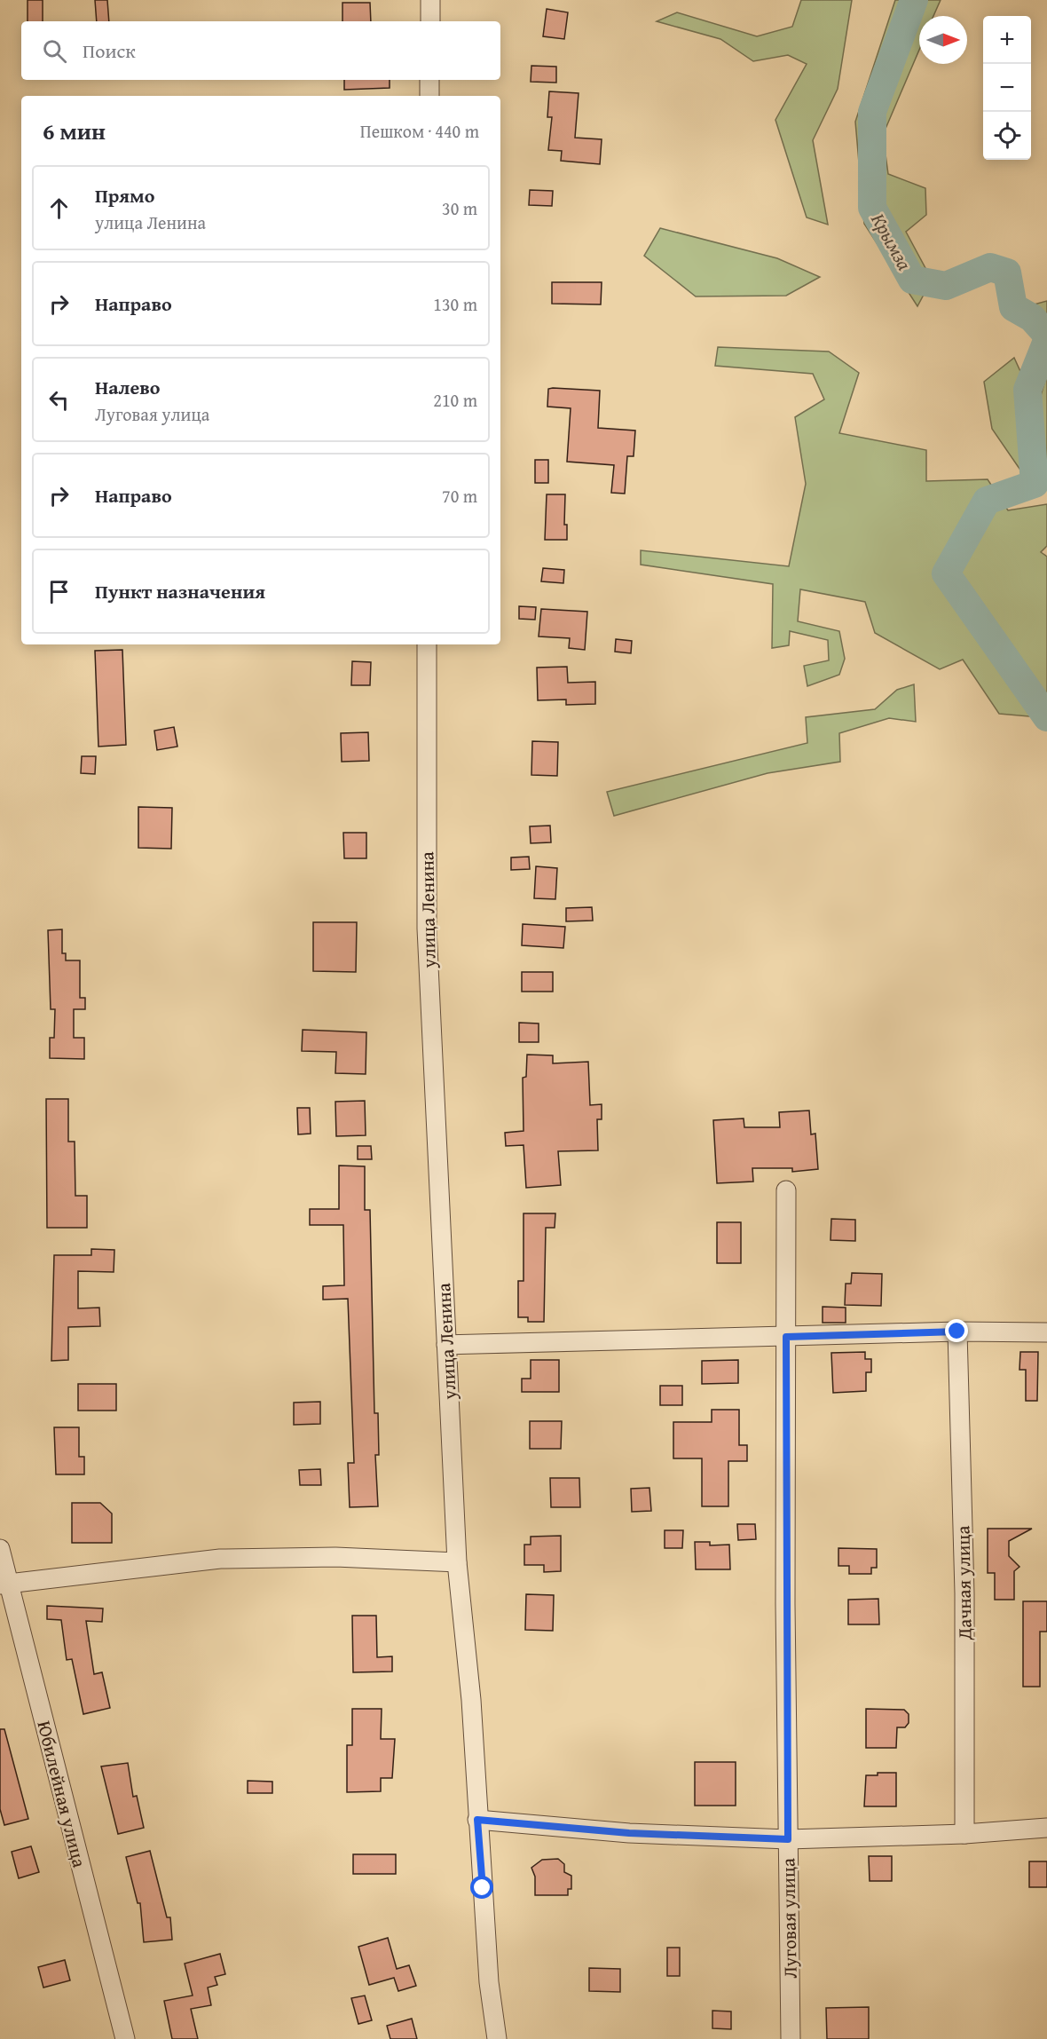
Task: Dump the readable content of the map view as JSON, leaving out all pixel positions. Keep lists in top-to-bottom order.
{
  "streets": {
    "street": [
      "улица Ленина",
      "Дачная улица",
      "Юбилейная улица",
      "Луговая улица"
    ]
  },
  "water": ["Крымза"],
  "north": "right",
  "page": {
    "map_buttons": ["+", "−"],
    "search": "Поиск",
    "heading": ["6 мин", "Пешком · 440 m"],
    "list": [
      ["Прямо", "улица Ленина", "30 m"],
      ["Направо", "130 m"],
      ["Налево", "Луговая улица", "210 m"],
      ["Направо", "70 m"],
      "Пункт назначения"
    ]
  }
}
